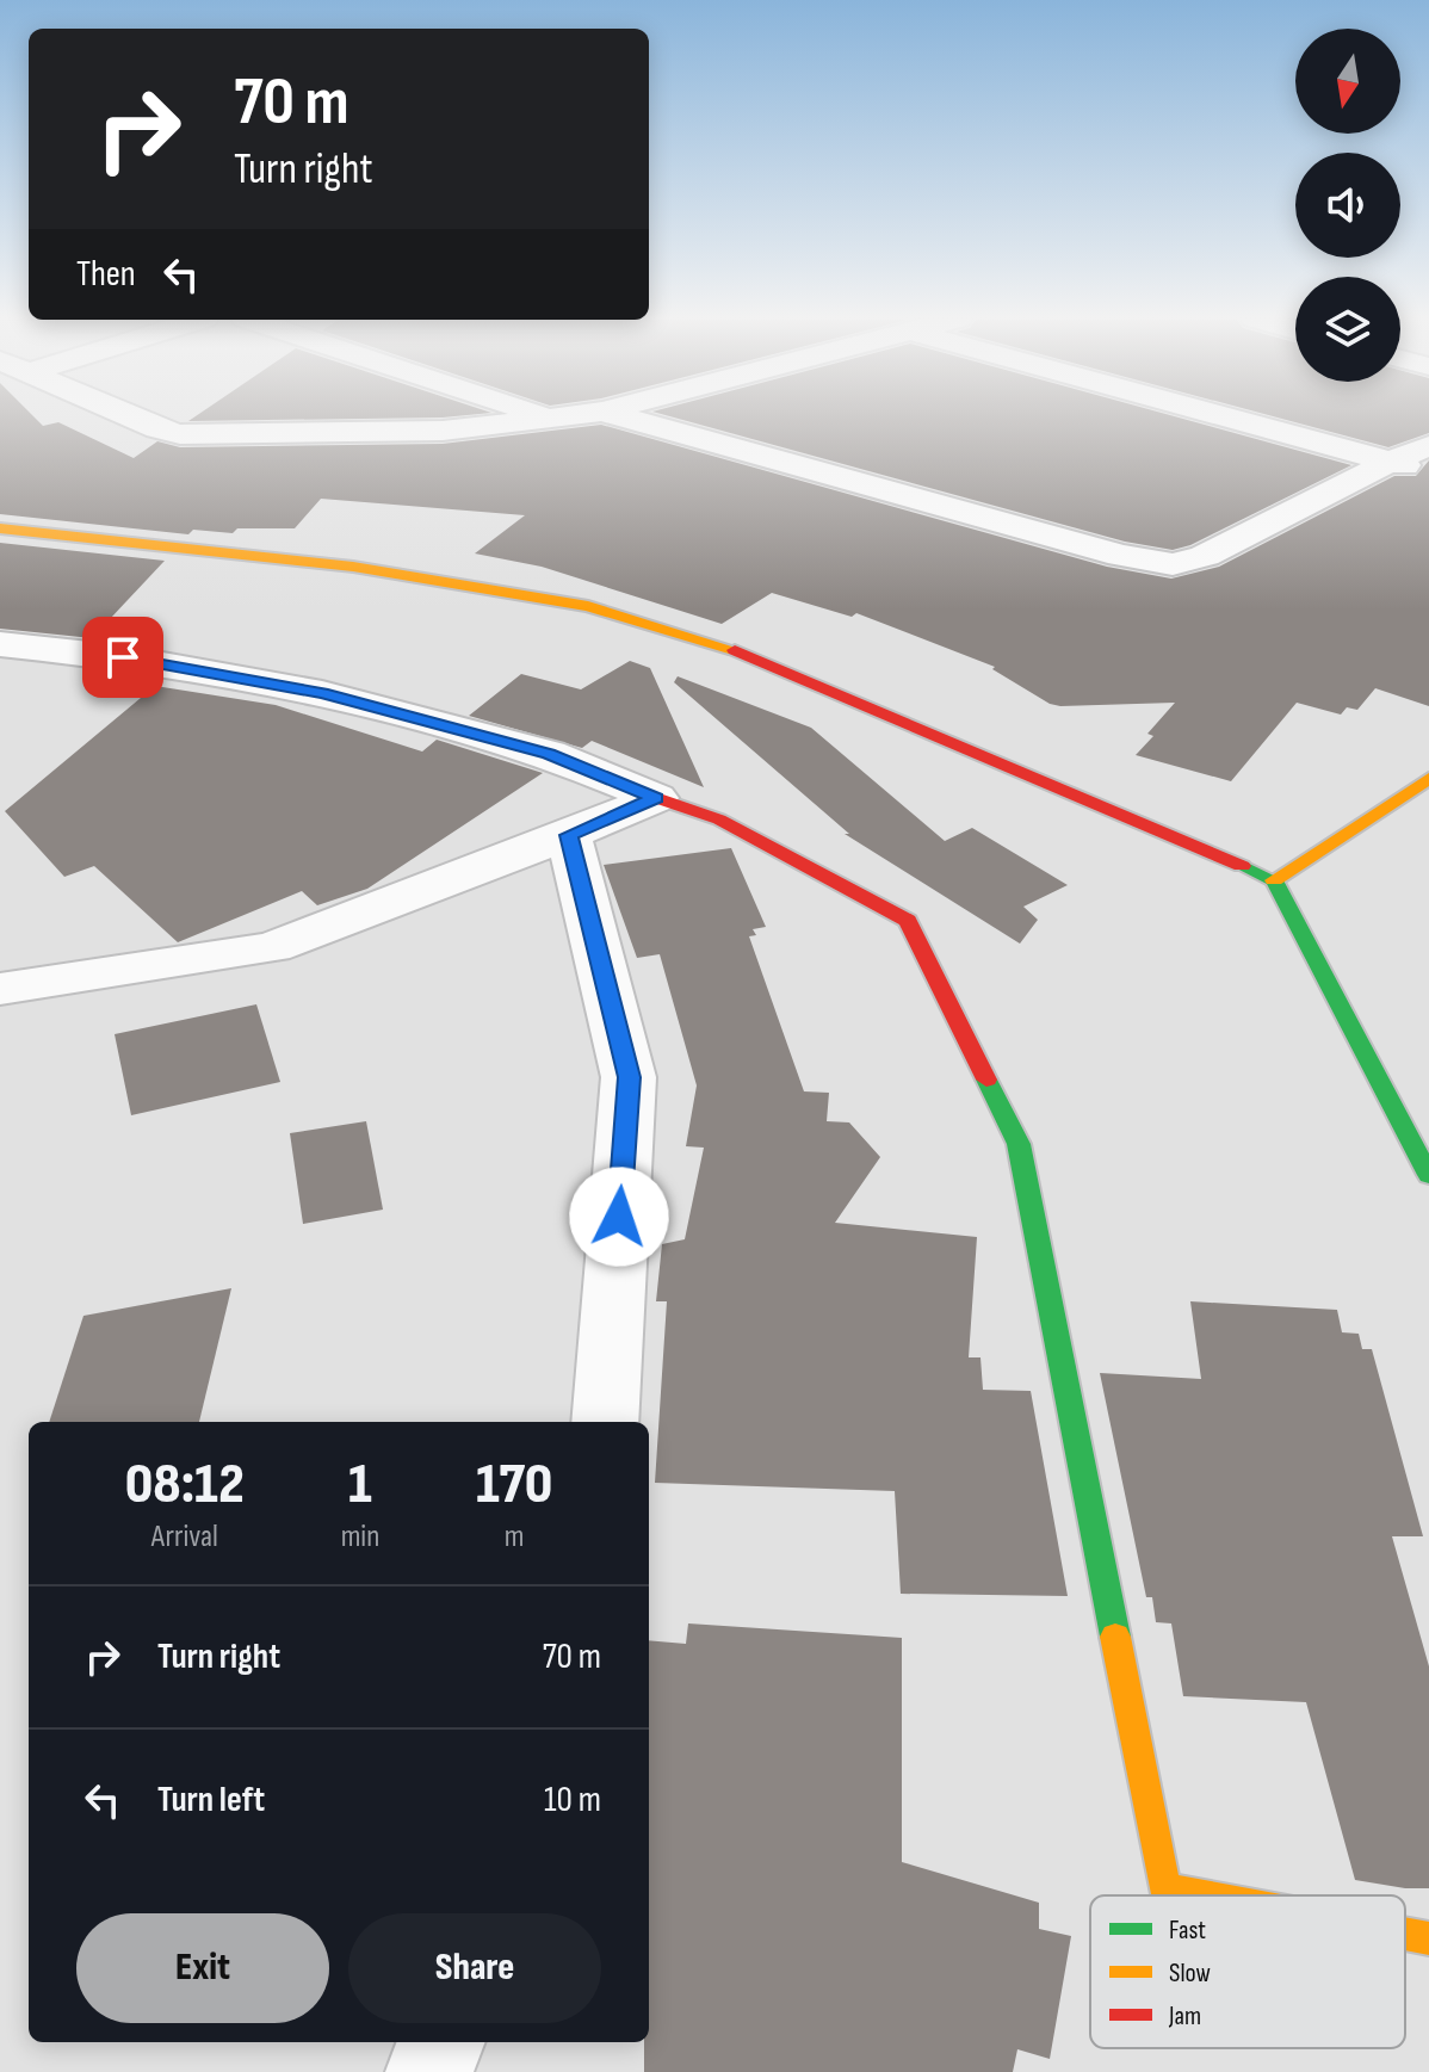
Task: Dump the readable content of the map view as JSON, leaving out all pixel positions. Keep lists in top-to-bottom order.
{
  "legend": ["Fast", "Slow", "Jam"],
  "north": "bottom",
  "page": {
    "turn": ["70 m", "Turn right"],
    "then": "Then",
    "eta": [
      "08:12",
      "Arrival",
      "1",
      "min",
      "170",
      "m"
    ],
    "list": [
      {
        "name": "Turn right",
        "value": "70 m"
      },
      {
        "name": "Turn left",
        "value": "10 m"
      }
    ],
    "buttons": ["Exit", "Share"]
  }
}
